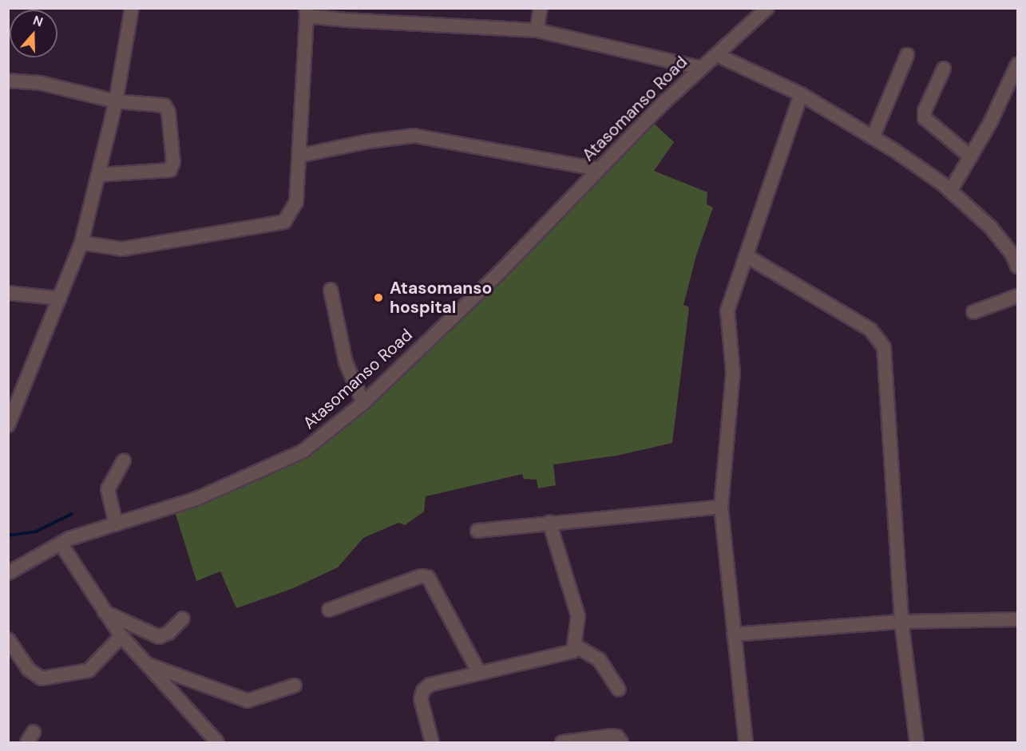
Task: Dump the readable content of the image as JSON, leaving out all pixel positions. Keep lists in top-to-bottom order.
{
  "streets": {
    "street": ["Atasomanso Road"]
  },
  "places": ["Atasomanso hospital"],
  "north": "top"
}
